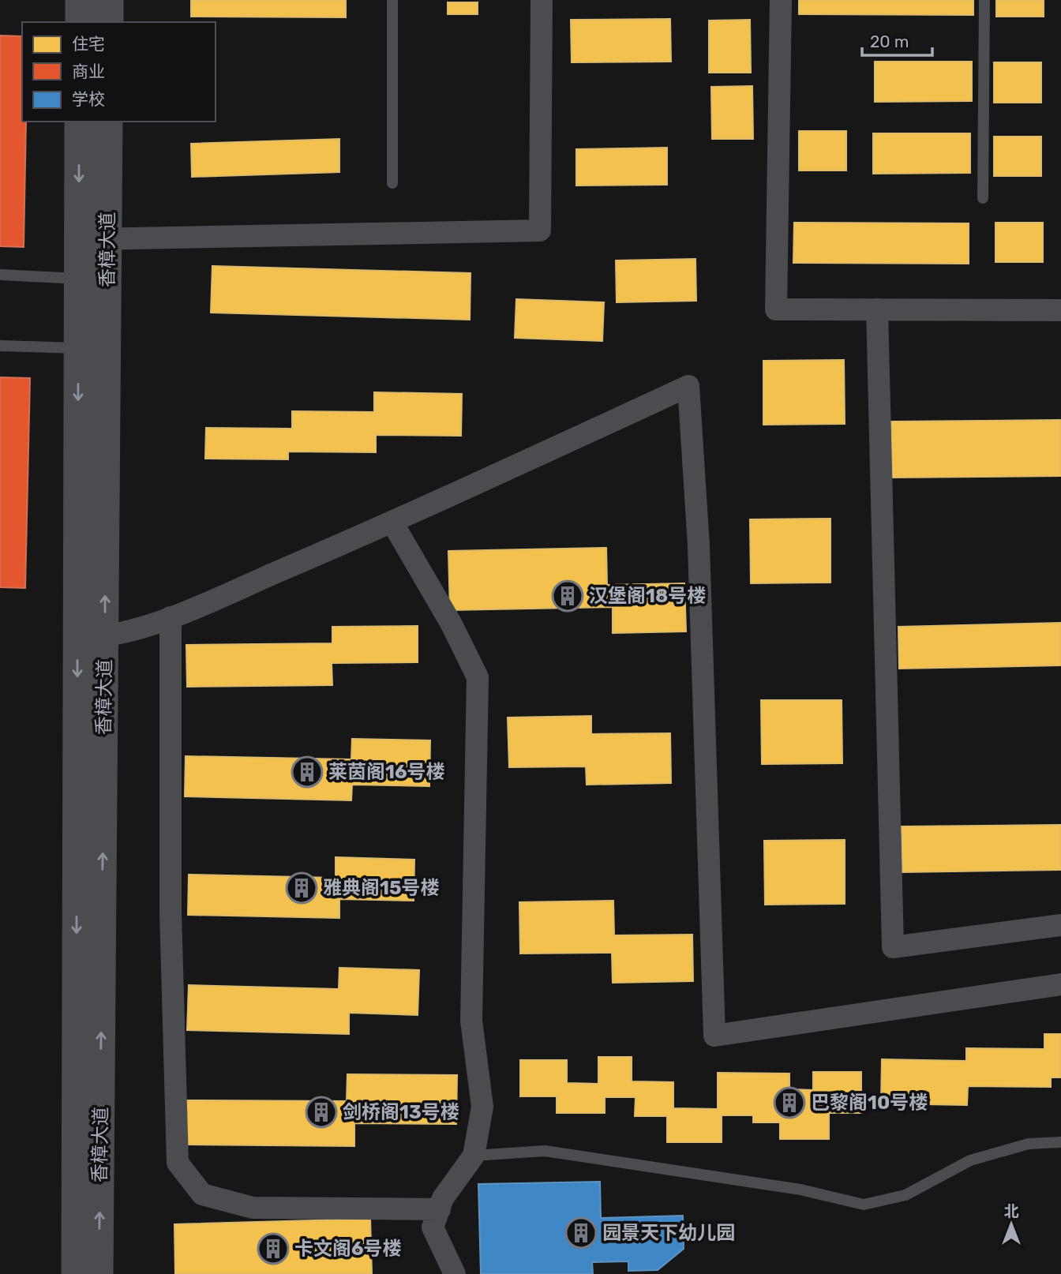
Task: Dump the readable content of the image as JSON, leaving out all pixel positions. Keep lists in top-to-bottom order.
{
  "streets": {
    "street": ["香樟大道"]
  },
  "places": {
    "building": [
      "汉堡阁18号楼",
      "莱茵阁16号楼",
      "雅典阁15号楼",
      "巴黎阁10号楼",
      "剑桥阁13号楼",
      "园景天下幼儿园",
      "卡文阁6号楼"
    ]
  },
  "legend": ["住宅", "商业", "学校"],
  "scale_bar": "20 m",
  "north": "top"
}
